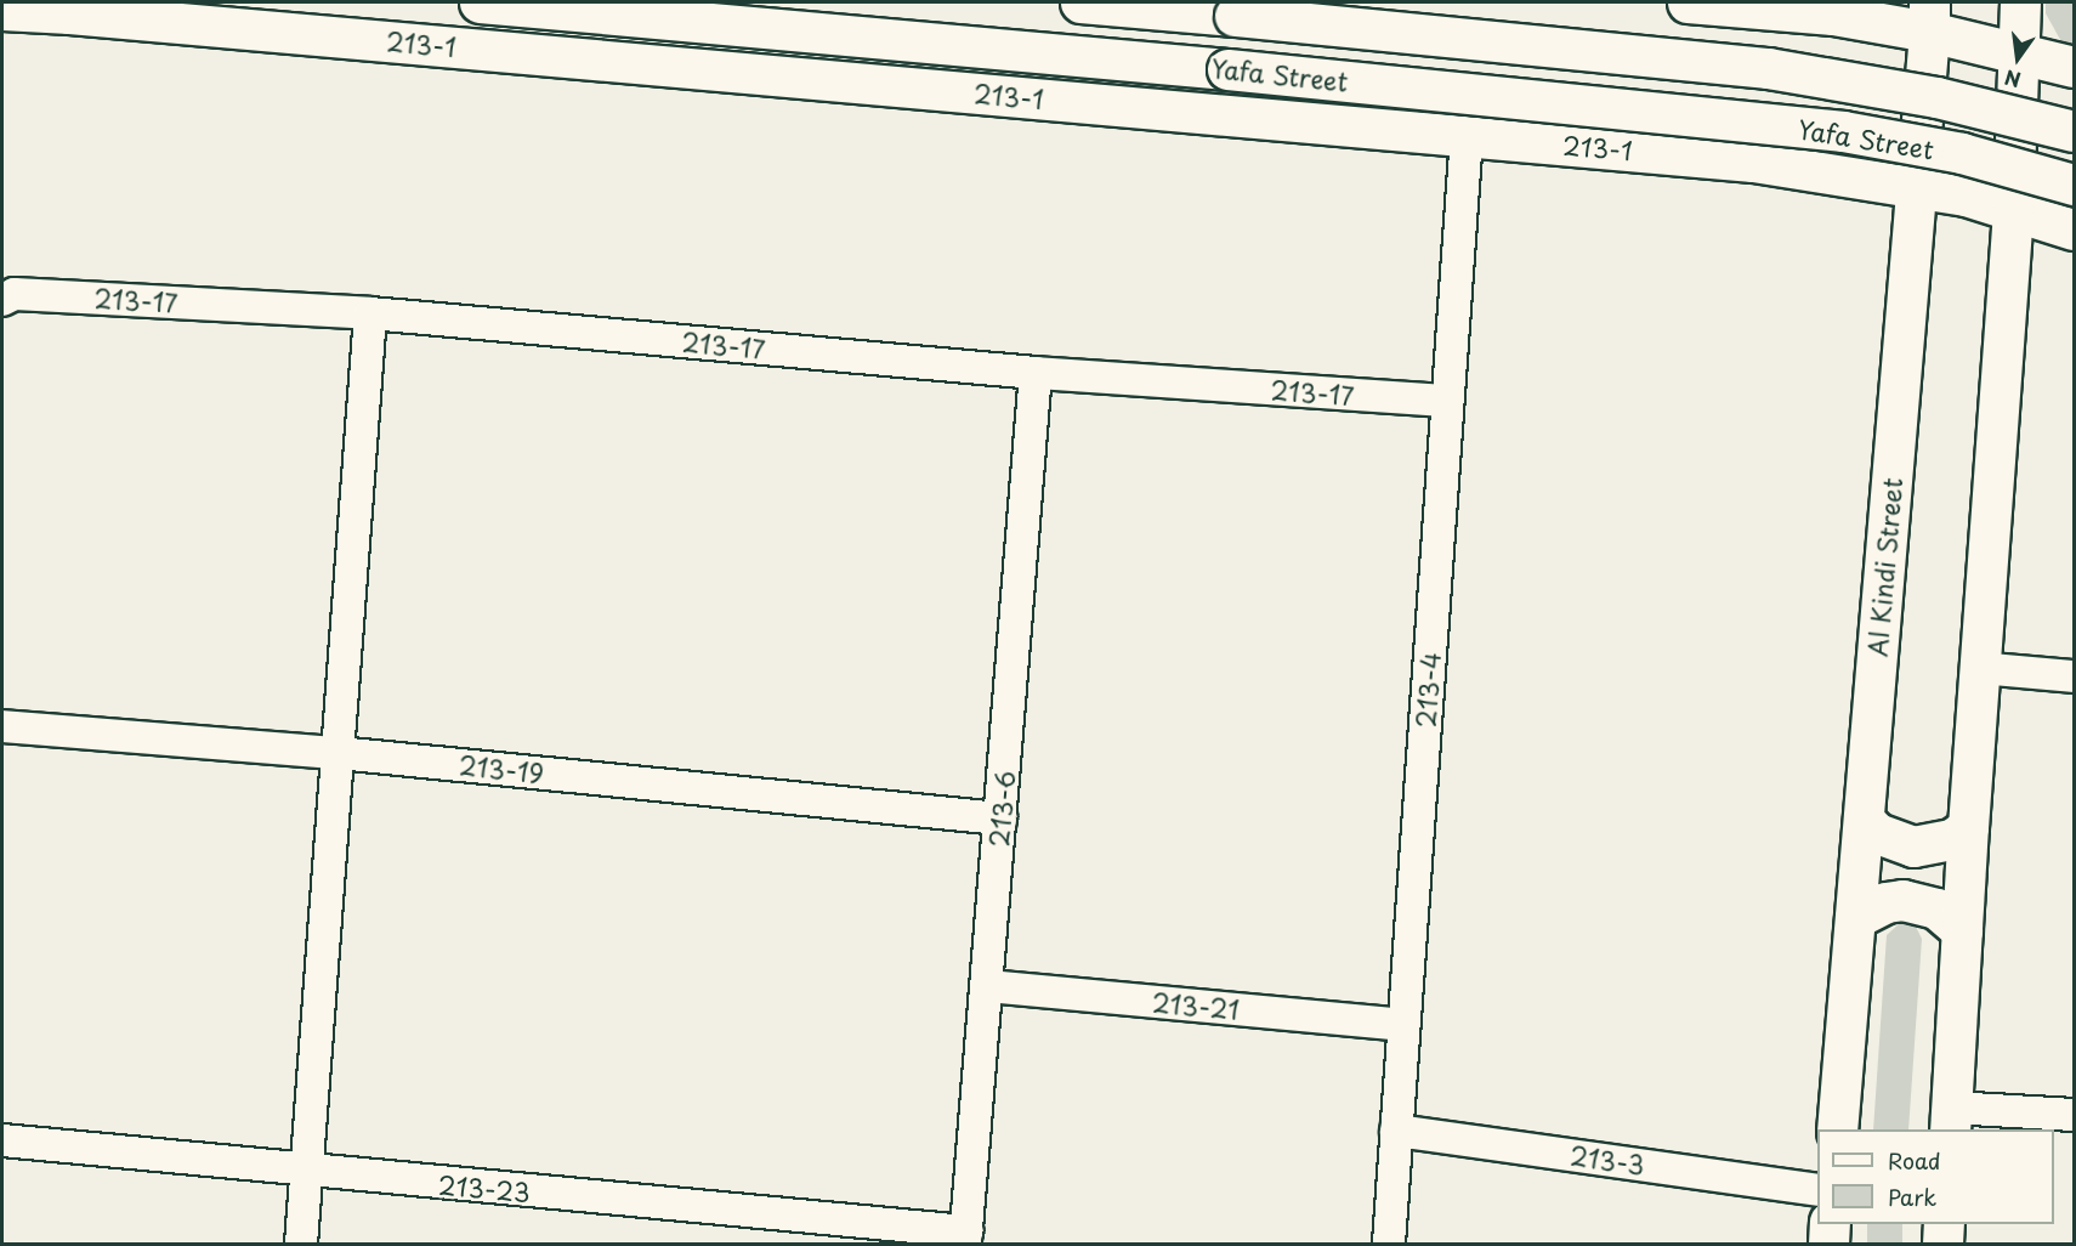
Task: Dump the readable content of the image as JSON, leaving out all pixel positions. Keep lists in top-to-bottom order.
{
  "streets": {
    "main road": ["213-1", "Yafa Street", "Al Kindi Street"],
    "street": [
      "213-17",
      "213-4",
      "213-19",
      "213-6",
      "213-21",
      "213-3",
      "213-23"
    ]
  },
  "crossings": [
    ["213-1", "Al Kindi Street"],
    ["213-1", "213-4"],
    ["213-17", "213-4"],
    ["213-17", "213-6"],
    ["213-4", "213-21"],
    ["213-4", "213-3"],
    ["213-19", "213-6"],
    ["213-6", "213-21"],
    ["213-6", "213-23"]
  ],
  "legend": ["Road", "Park"],
  "north": "bottom"
}
